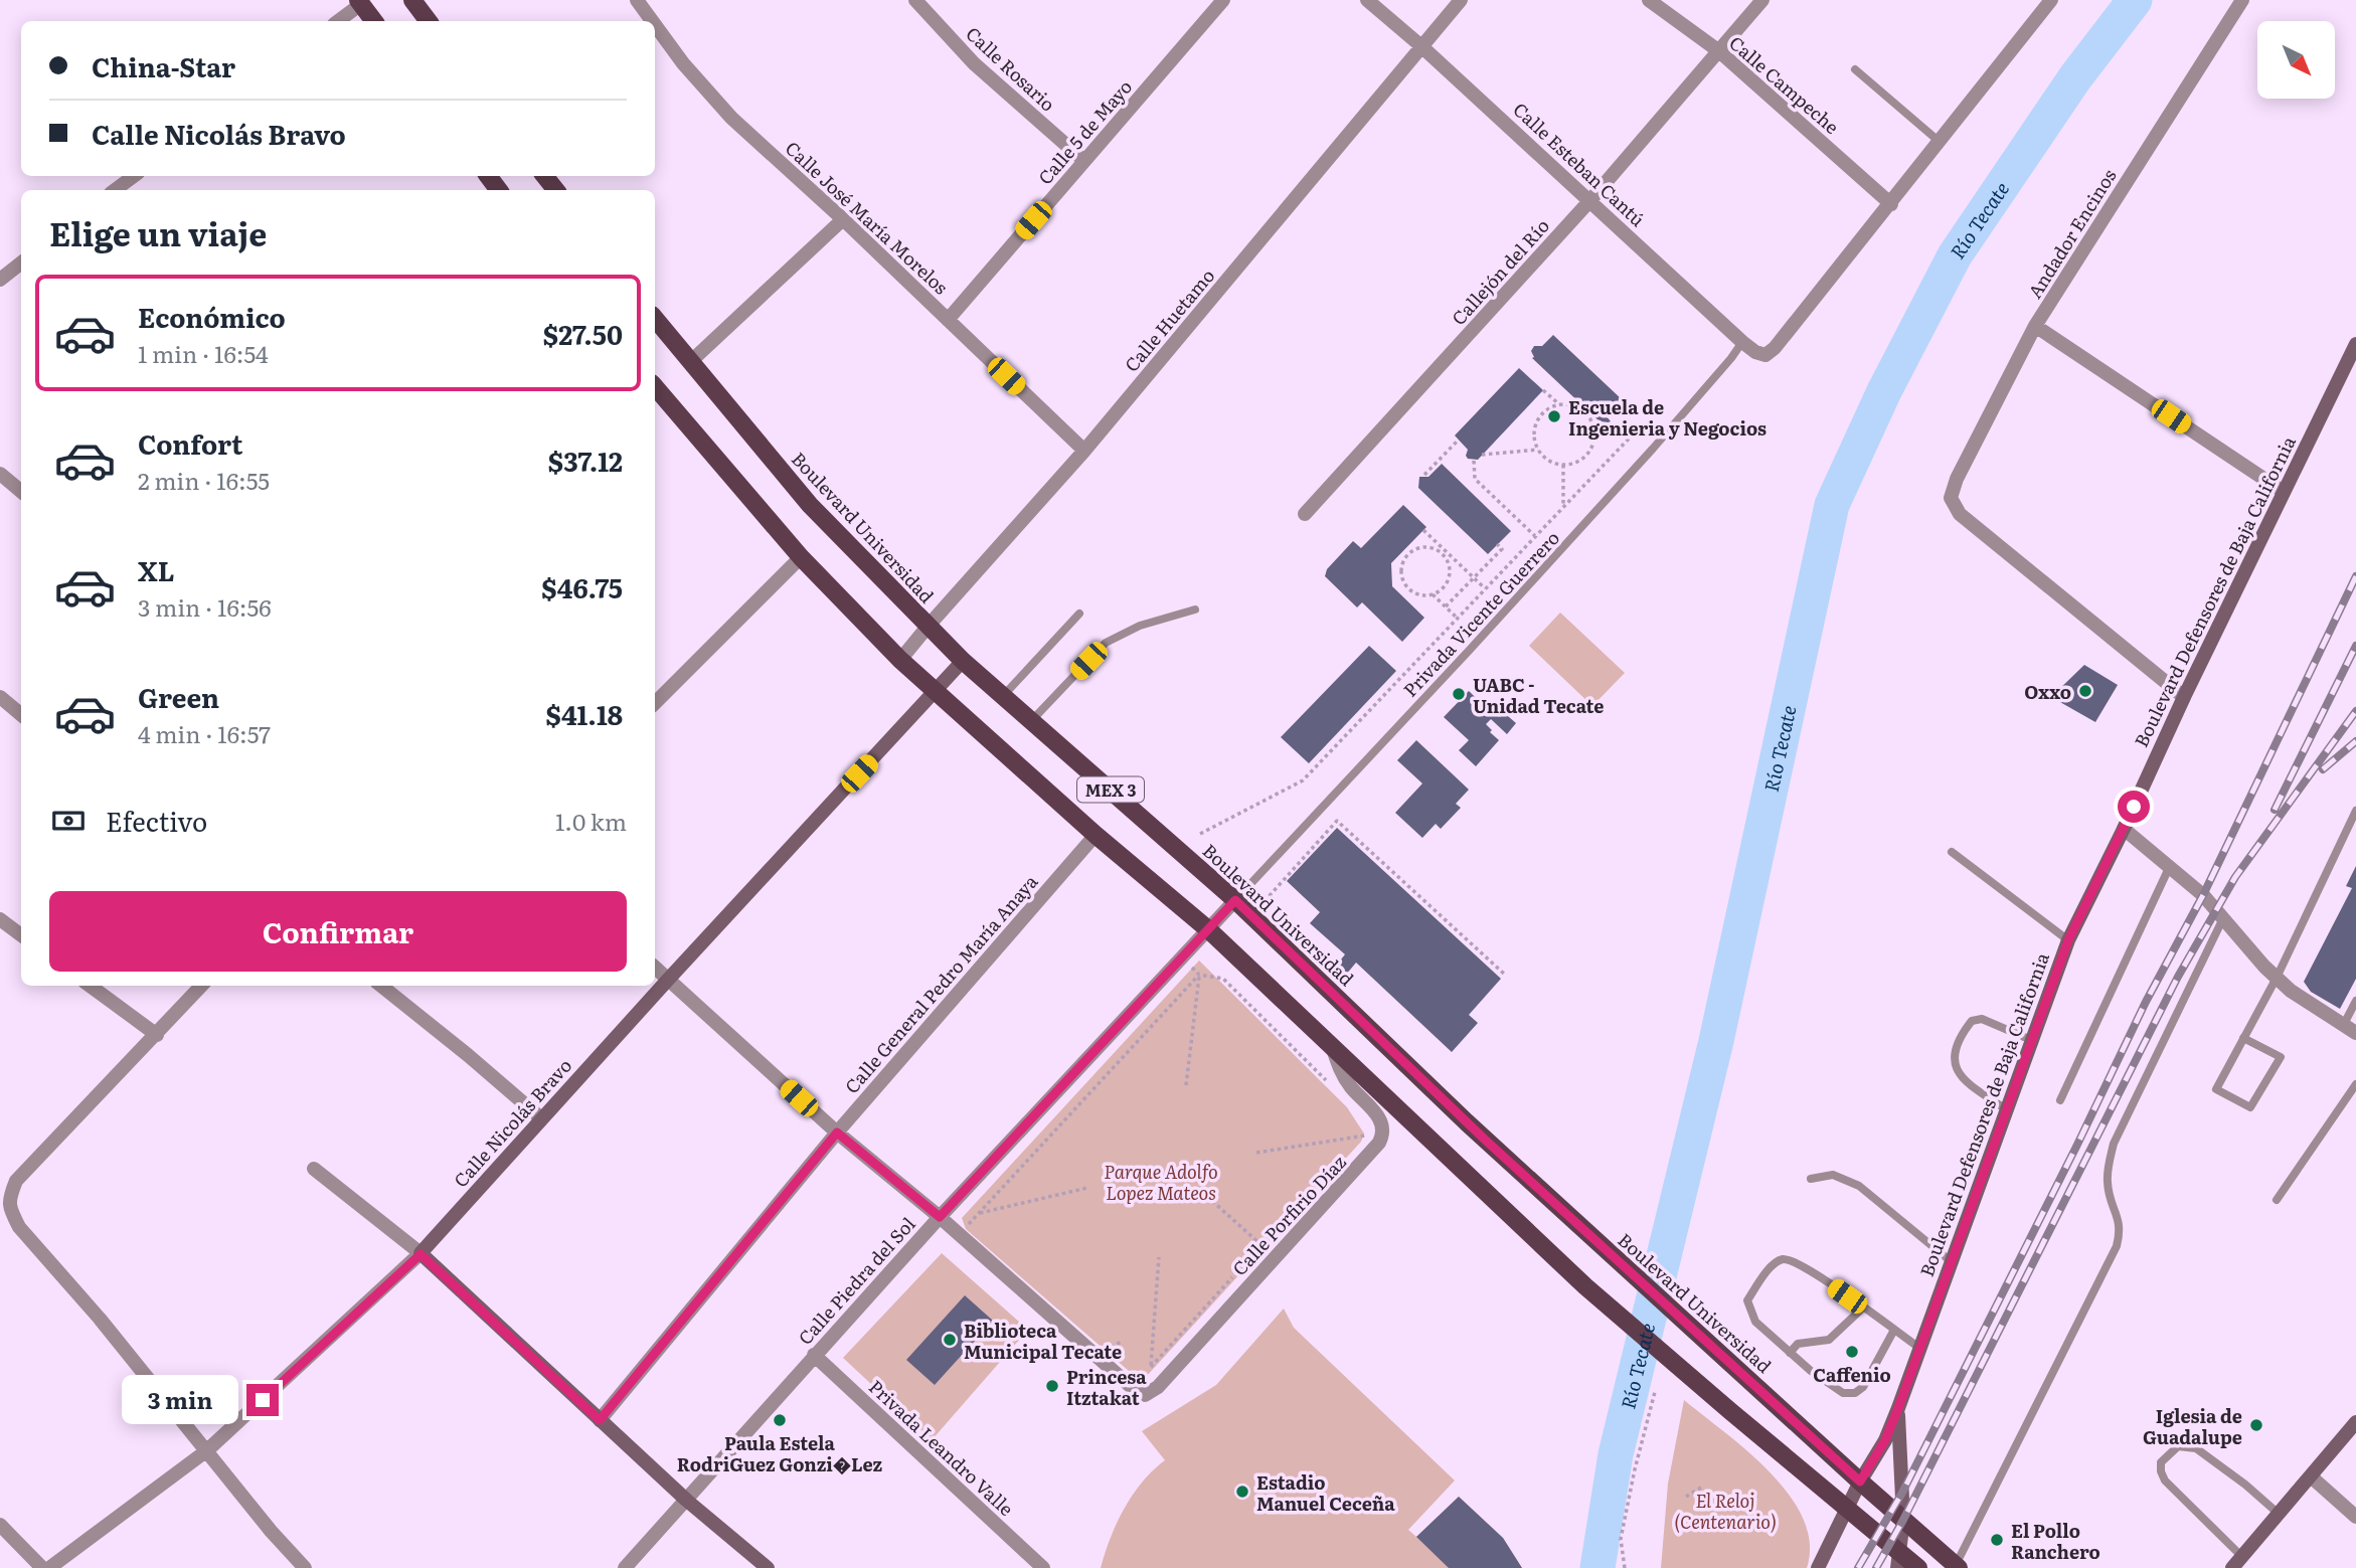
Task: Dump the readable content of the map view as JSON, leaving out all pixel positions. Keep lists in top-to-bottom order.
{
  "streets": {
    "main road": [
      "Boulevard Universidad",
      "Boulevard Defensores de Baja California",
      "MEX 3",
      "Calle Nicolás Bravo"
    ],
    "street": [
      "Calle Rosario",
      "Calle Campeche",
      "Calle 5 de Mayo",
      "Calle Esteban Cantú",
      "Calle José María Morelos",
      "Andador Encinos",
      "Callejón del Río",
      "Calle Huetamo",
      "Calle General Pedro María Anaya",
      "Calle Porfirio Díaz",
      "Calle Piedra del Sol",
      "Privada Leandro Valle"
    ],
    "lane": ["Privada Vicente Guerrero"]
  },
  "crossings": [
    ["Calle Rosario", "Calle 5 de Mayo"],
    ["Calle Campeche", "Calle Esteban Cantú"],
    ["Calle Campeche", "Callejón del Río"],
    ["Calle 5 de Mayo", "Calle José María Morelos"],
    ["Calle Esteban Cantú", "Callejón del Río"],
    ["Calle Esteban Cantú", "Calle Huetamo"],
    ["Calle Esteban Cantú", "Privada Vicente Guerrero"],
    ["Calle José María Morelos", "Calle Huetamo"],
    ["Andador Encinos", "Boulevard Defensores de Baja California"],
    ["Calle Huetamo", "Boulevard Universidad"],
    ["Calle Huetamo", "MEX 3"],
    ["Boulevard Universidad", "Boulevard Defensores de Baja California"],
    ["Boulevard Universidad", "Privada Vicente Guerrero"],
    ["Boulevard Universidad", "MEX 3"],
    ["Boulevard Universidad", "Calle Nicolás Bravo"],
    ["Boulevard Universidad", "Calle Piedra del Sol"],
    ["Boulevard Defensores de Baja California", "MEX 3"],
    ["Privada Vicente Guerrero", "Calle Piedra del Sol"],
    ["MEX 3", "Calle General Pedro María Anaya"],
    ["MEX 3", "Calle Nicolás Bravo"],
    ["MEX 3", "Calle Piedra del Sol"],
    ["Calle Piedra del Sol", "Privada Leandro Valle"]
  ],
  "water": ["Río Tecate"],
  "parks": ["Parque Adolfo Lopez Mateos", "El Reloj (Centenario)"],
  "places": [
    "Escuela de Ingenieria y Negocios",
    "Oxxo",
    "UABC - Unidad Tecate",
    "Biblioteca Municipal Tecate",
    "Caffenio",
    "Princesa Itztakat",
    "Paula Estela RodriGuez Gonzi�Lez",
    "Iglesia de Guadalupe",
    "Estadio Manuel Ceceña",
    "El Pollo Ranchero"
  ],
  "north": "bottom right",
  "page": {
    "banner": ["China-Star", "Calle Nicolás Bravo"],
    "heading": "Elige un viaje",
    "list": [
      {
        "name": "Económico",
        "note": "1 min · 16:54",
        "value": "$27.50"
      },
      {
        "name": "Confort",
        "note": "2 min · 16:55",
        "value": "$37.12"
      },
      {
        "name": "XL",
        "note": "3 min · 16:56",
        "value": "$46.75"
      },
      {
        "name": "Green",
        "note": "4 min · 16:57",
        "value": "$41.18"
      }
    ],
    "pay": ["Efectivo", "1.0 km"],
    "buttons": "Confirmar",
    "bubble": "3 min"
  }
}
